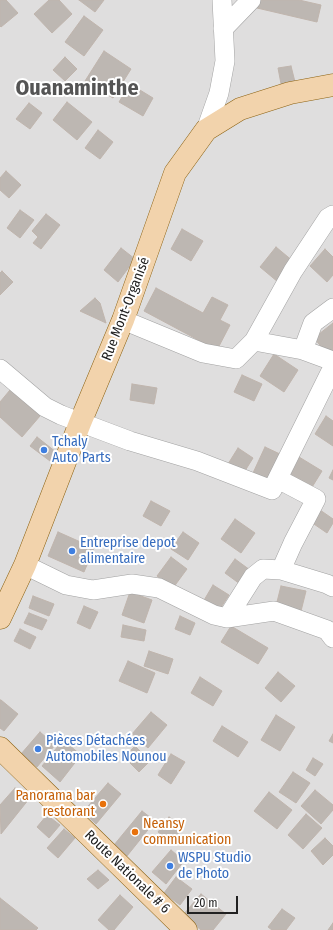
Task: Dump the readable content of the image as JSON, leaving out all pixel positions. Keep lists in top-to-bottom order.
{
  "streets": {
    "main road": ["Rue Mont-Organisé", "Route Nationale # 6"]
  },
  "districts": ["Ouanaminthe"],
  "places": [
    "Tchaly Auto Parts",
    "Entreprise depot alimentaire",
    "Pièces Détachées Automobiles Nounou",
    "Panorama bar restorant",
    "Neansy communication",
    "WSPU Studio de Photo"
  ],
  "scale_bar": "20 m"
}
